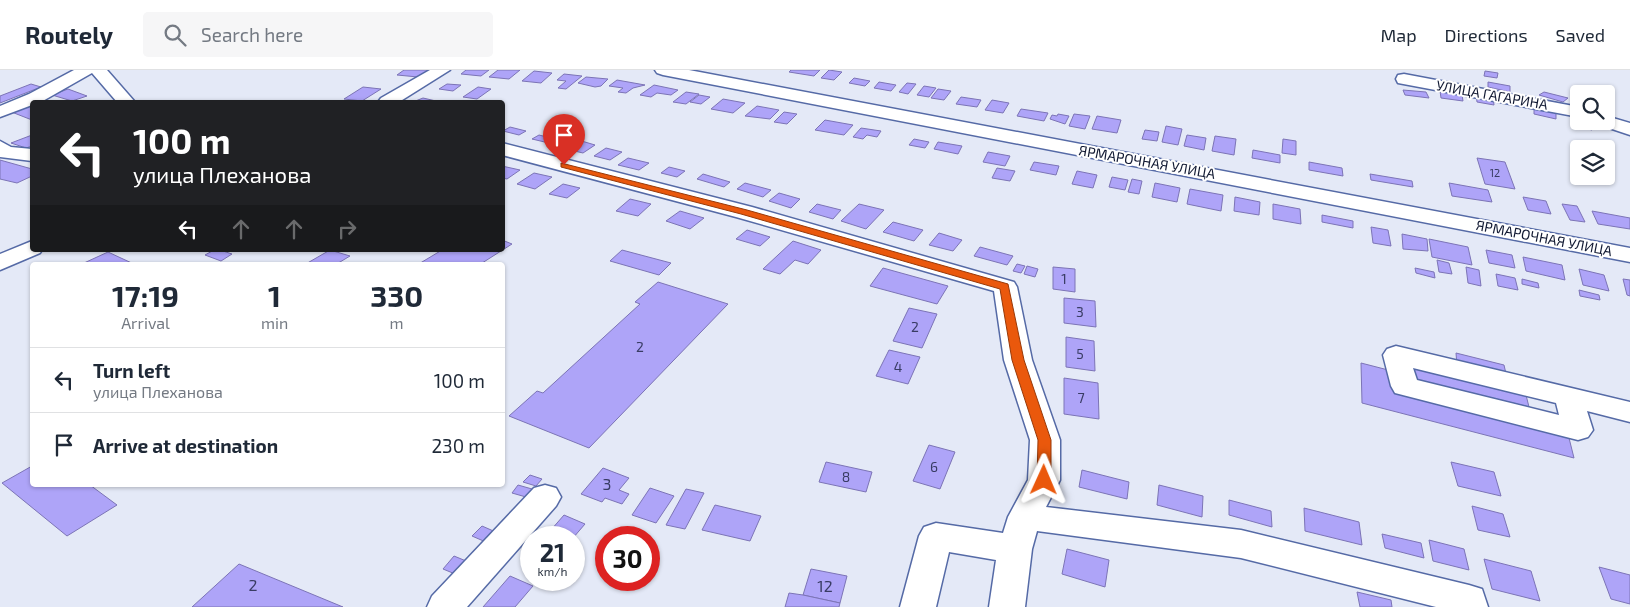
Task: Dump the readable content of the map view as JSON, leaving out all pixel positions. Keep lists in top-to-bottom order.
{
  "streets": {
    "street": ["УЛИЦА ГАГАРИНА", "ЯРМАРОЧНАЯ УЛИЦА"]
  },
  "house_numbers": [
    "12",
    "1",
    "3",
    "2",
    "2",
    "5",
    "4",
    "7",
    "6",
    "8",
    "3",
    "2",
    "12"
  ],
  "page": {
    "header": "Routely",
    "search": "Search here",
    "nav": ["Map", "Directions", "Saved"],
    "turn": ["100 m", "улица Плеханова"],
    "eta": [
      "17:19",
      "Arrival",
      "1",
      "min",
      "330",
      "m"
    ],
    "list": [
      {
        "name": "Turn left",
        "note": "улица Плеханова",
        "value": "100 m"
      },
      {
        "name": "Arrive at destination",
        "value": "230 m"
      }
    ],
    "speed": "21 km/h",
    "limit": "30"
  }
}
